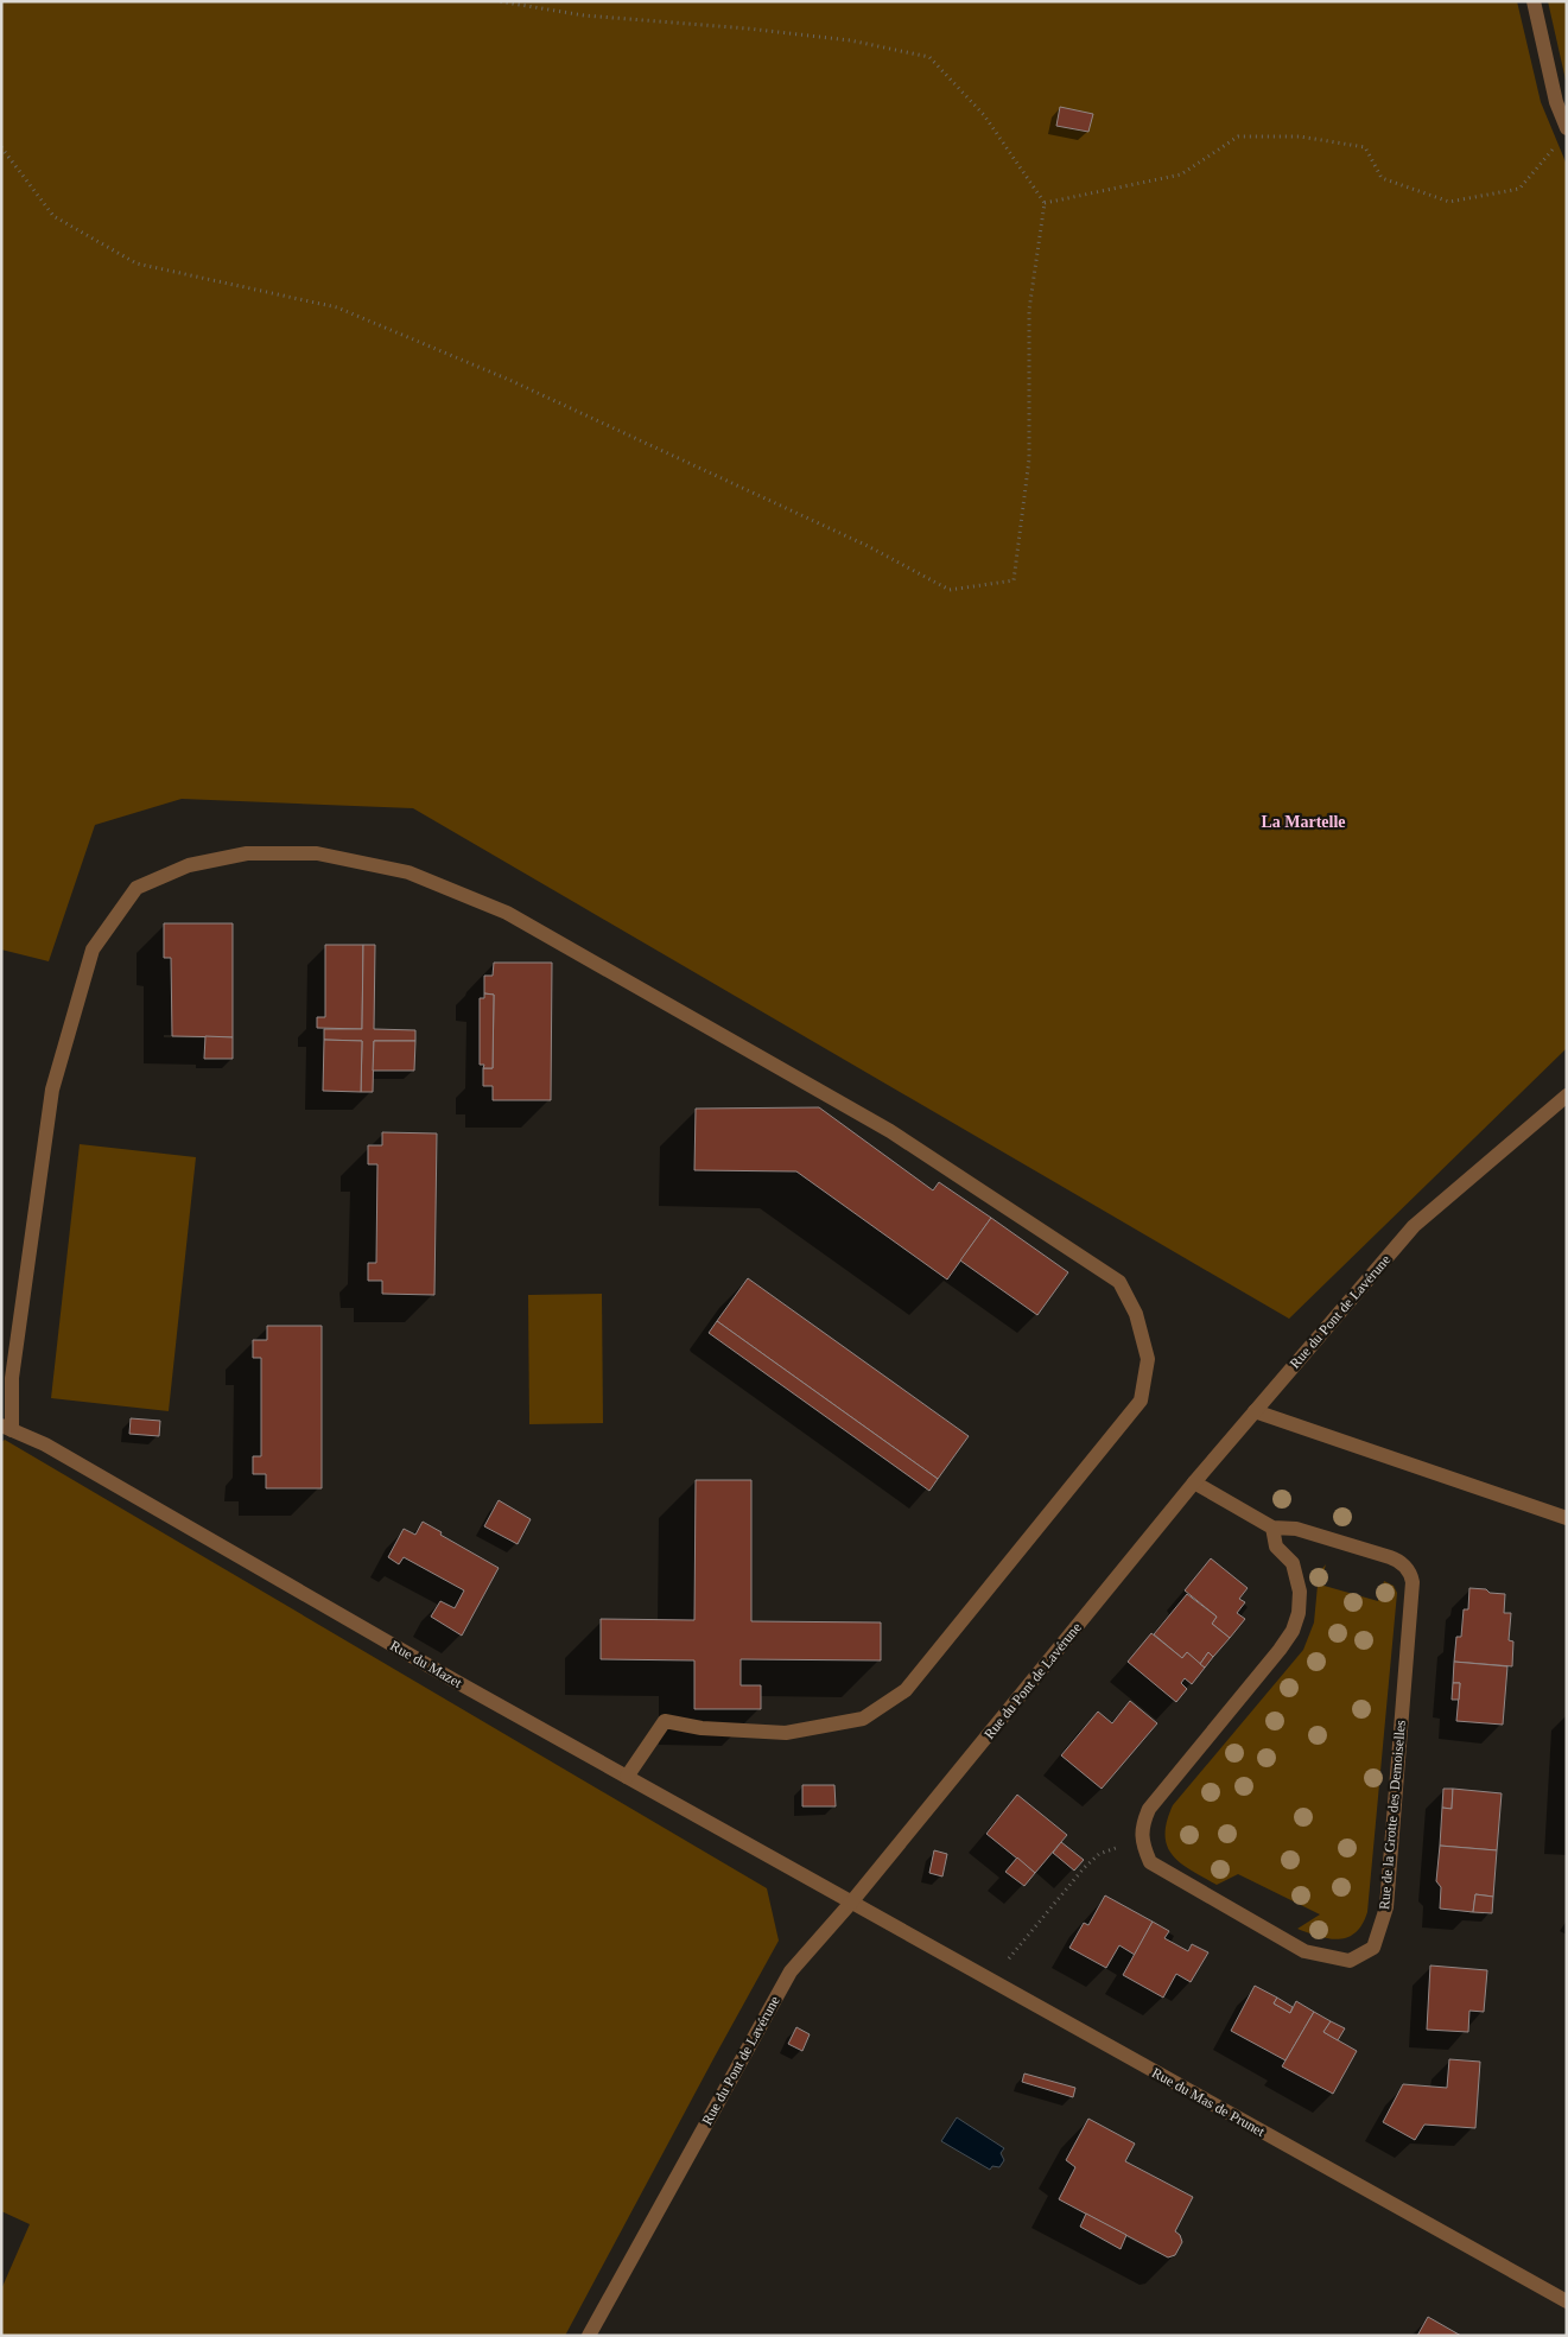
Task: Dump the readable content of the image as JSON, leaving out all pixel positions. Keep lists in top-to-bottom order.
{
  "streets": {
    "street": [
      "Rue du Pont de Lavérune",
      "Rue du Mazet",
      "Rue de la Grotte des Demoiselles",
      "Rue du Mas de Prunet"
    ]
  },
  "crossings": [
    ["Rue du Pont de Lavérune", "Rue du Mazet"],
    ["Rue du Pont de Lavérune", "Rue de la Grotte des Demoiselles"],
    ["Rue du Pont de Lavérune", "Rue du Mas de Prunet"],
    ["Rue du Mazet", "Rue du Mas de Prunet"]
  ],
  "districts": ["La Martelle"]
}
